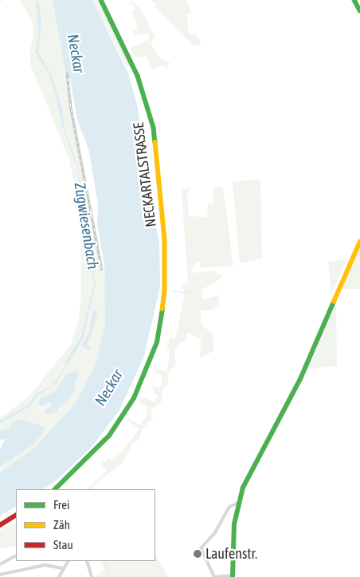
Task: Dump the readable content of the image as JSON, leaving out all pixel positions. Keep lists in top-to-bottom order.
{
  "streets": {
    "main road": ["NECKARTALSTRASSE"]
  },
  "water": ["Neckar", "Zugwiesenbach"],
  "places": ["Laufenstr."],
  "legend": ["Frei", "Zäh", "Stau"]
}
